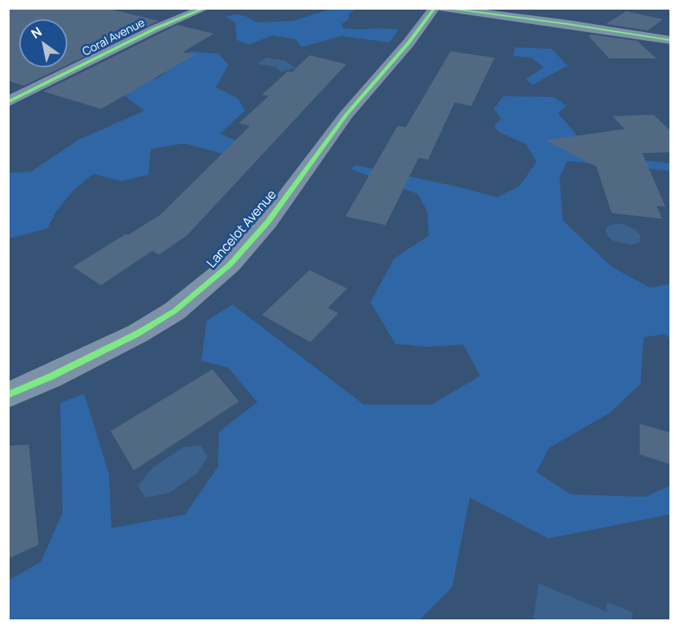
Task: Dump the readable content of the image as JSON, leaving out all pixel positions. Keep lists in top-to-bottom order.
{
  "streets": {
    "street": ["Coral Avenue", "Lancelot Avenue"]
  },
  "north": "top left"
}
